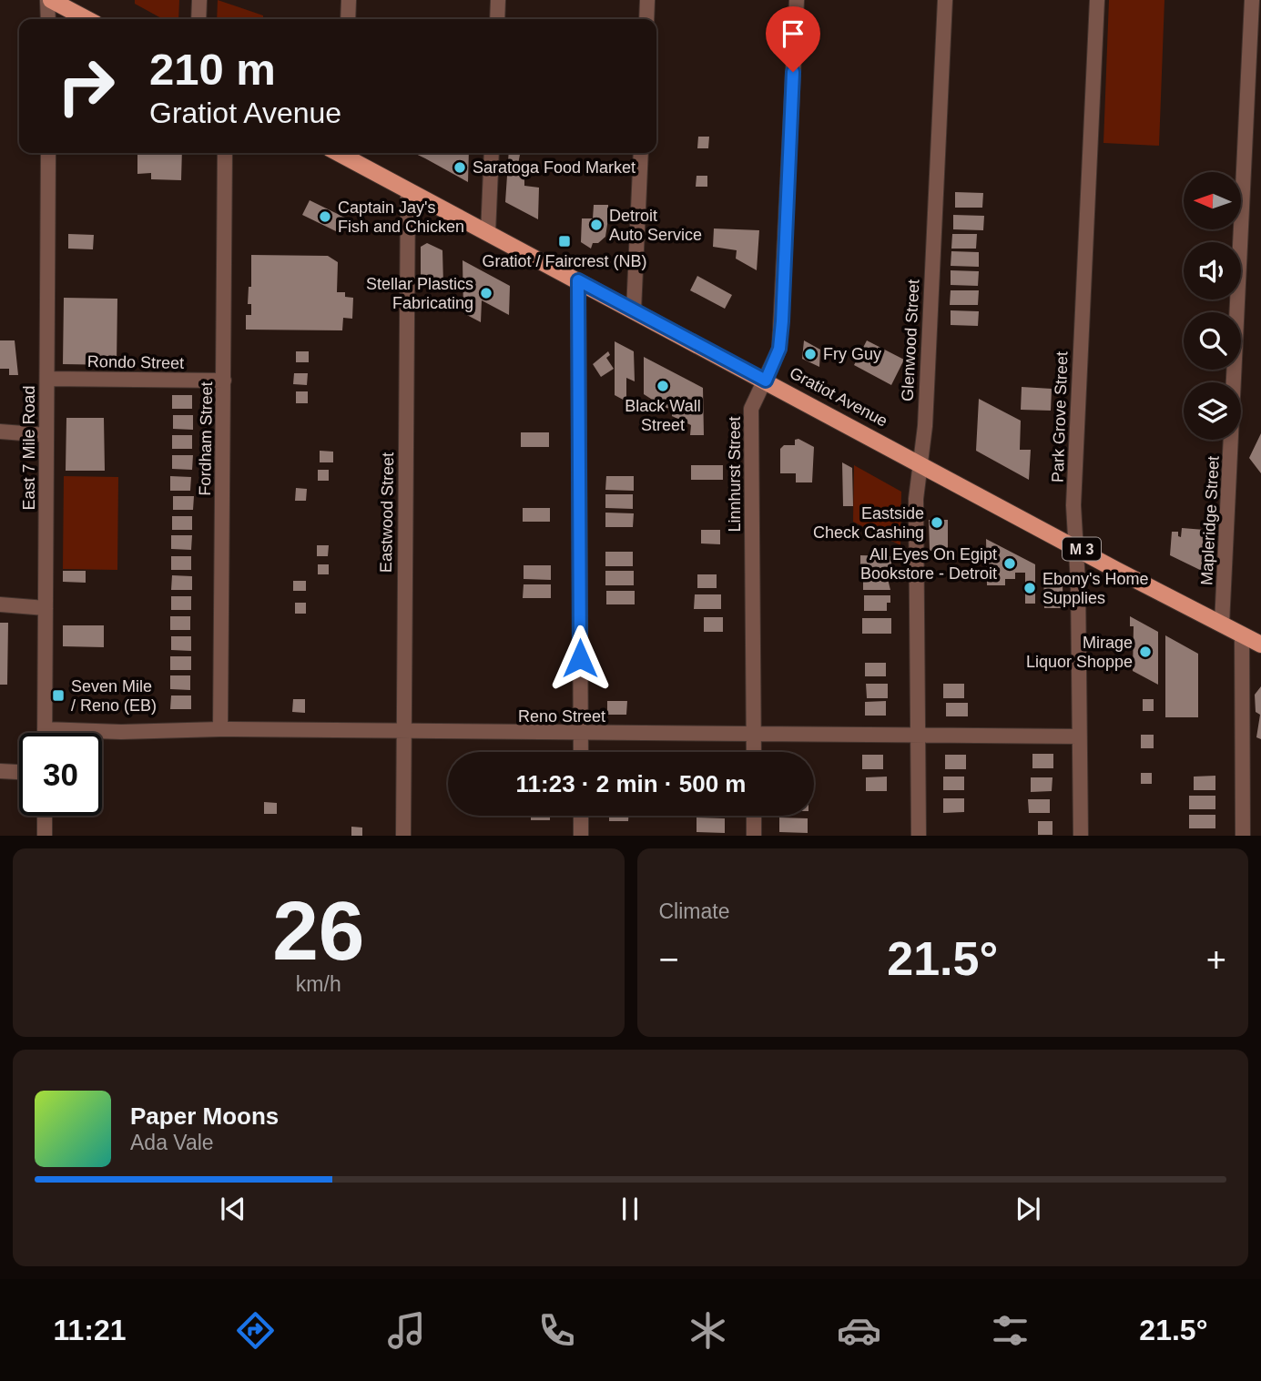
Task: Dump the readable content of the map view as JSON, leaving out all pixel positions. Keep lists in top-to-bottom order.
{
  "streets": {
    "main road": ["Gratiot Avenue", "M 3"],
    "street": [
      "Glenwood Street",
      "Rondo Street",
      "Park Grove Street",
      "Fordham Street",
      "East 7 Mile Road",
      "Linnhurst Street",
      "Eastwood Street",
      "Mapleridge Street",
      "Reno Street"
    ]
  },
  "crossings": [
    ["Glenwood Street", "Gratiot Avenue"],
    ["Glenwood Street", "Reno Street"],
    ["Rondo Street", "Fordham Street"],
    ["Rondo Street", "East 7 Mile Road"],
    ["Gratiot Avenue", "Park Grove Street"],
    ["Gratiot Avenue", "Linnhurst Street"],
    ["Gratiot Avenue", "Eastwood Street"],
    ["Gratiot Avenue", "Mapleridge Street"],
    ["Park Grove Street", "Reno Street"],
    ["Fordham Street", "Reno Street"],
    ["East 7 Mile Road", "Reno Street"],
    ["Linnhurst Street", "Reno Street"],
    ["Eastwood Street", "Reno Street"]
  ],
  "places": {
    "other": [
      "Saratoga Food Market",
      "Captain Jay's Fish and Chicken",
      "Detroit Auto Service",
      "Stellar Plastics Fabricating",
      "Fry Guy",
      "Black Wall Street",
      "Eastside Check Cashing",
      "All Eyes On Egipt Bookstore - Detroit",
      "Ebony's Home Supplies",
      "Mirage Liquor Shoppe"
    ],
    "transit": ["Gratiot / Faircrest (NB)", "Seven Mile / Reno (EB)"]
  },
  "north": "left",
  "page": {
    "turn": ["210 m", "Gratiot Avenue"],
    "limit": "30",
    "trip": "11:23 · 2 min · 500 m",
    "tile": [
      ["26", "km/h"],
      "Climate"
    ],
    "heat": ["−", "21.5°", "+"],
    "song": ["Paper Moons", "Ada Vale"],
    "tabs": ["11:21", "21.5°"]
  }
}
